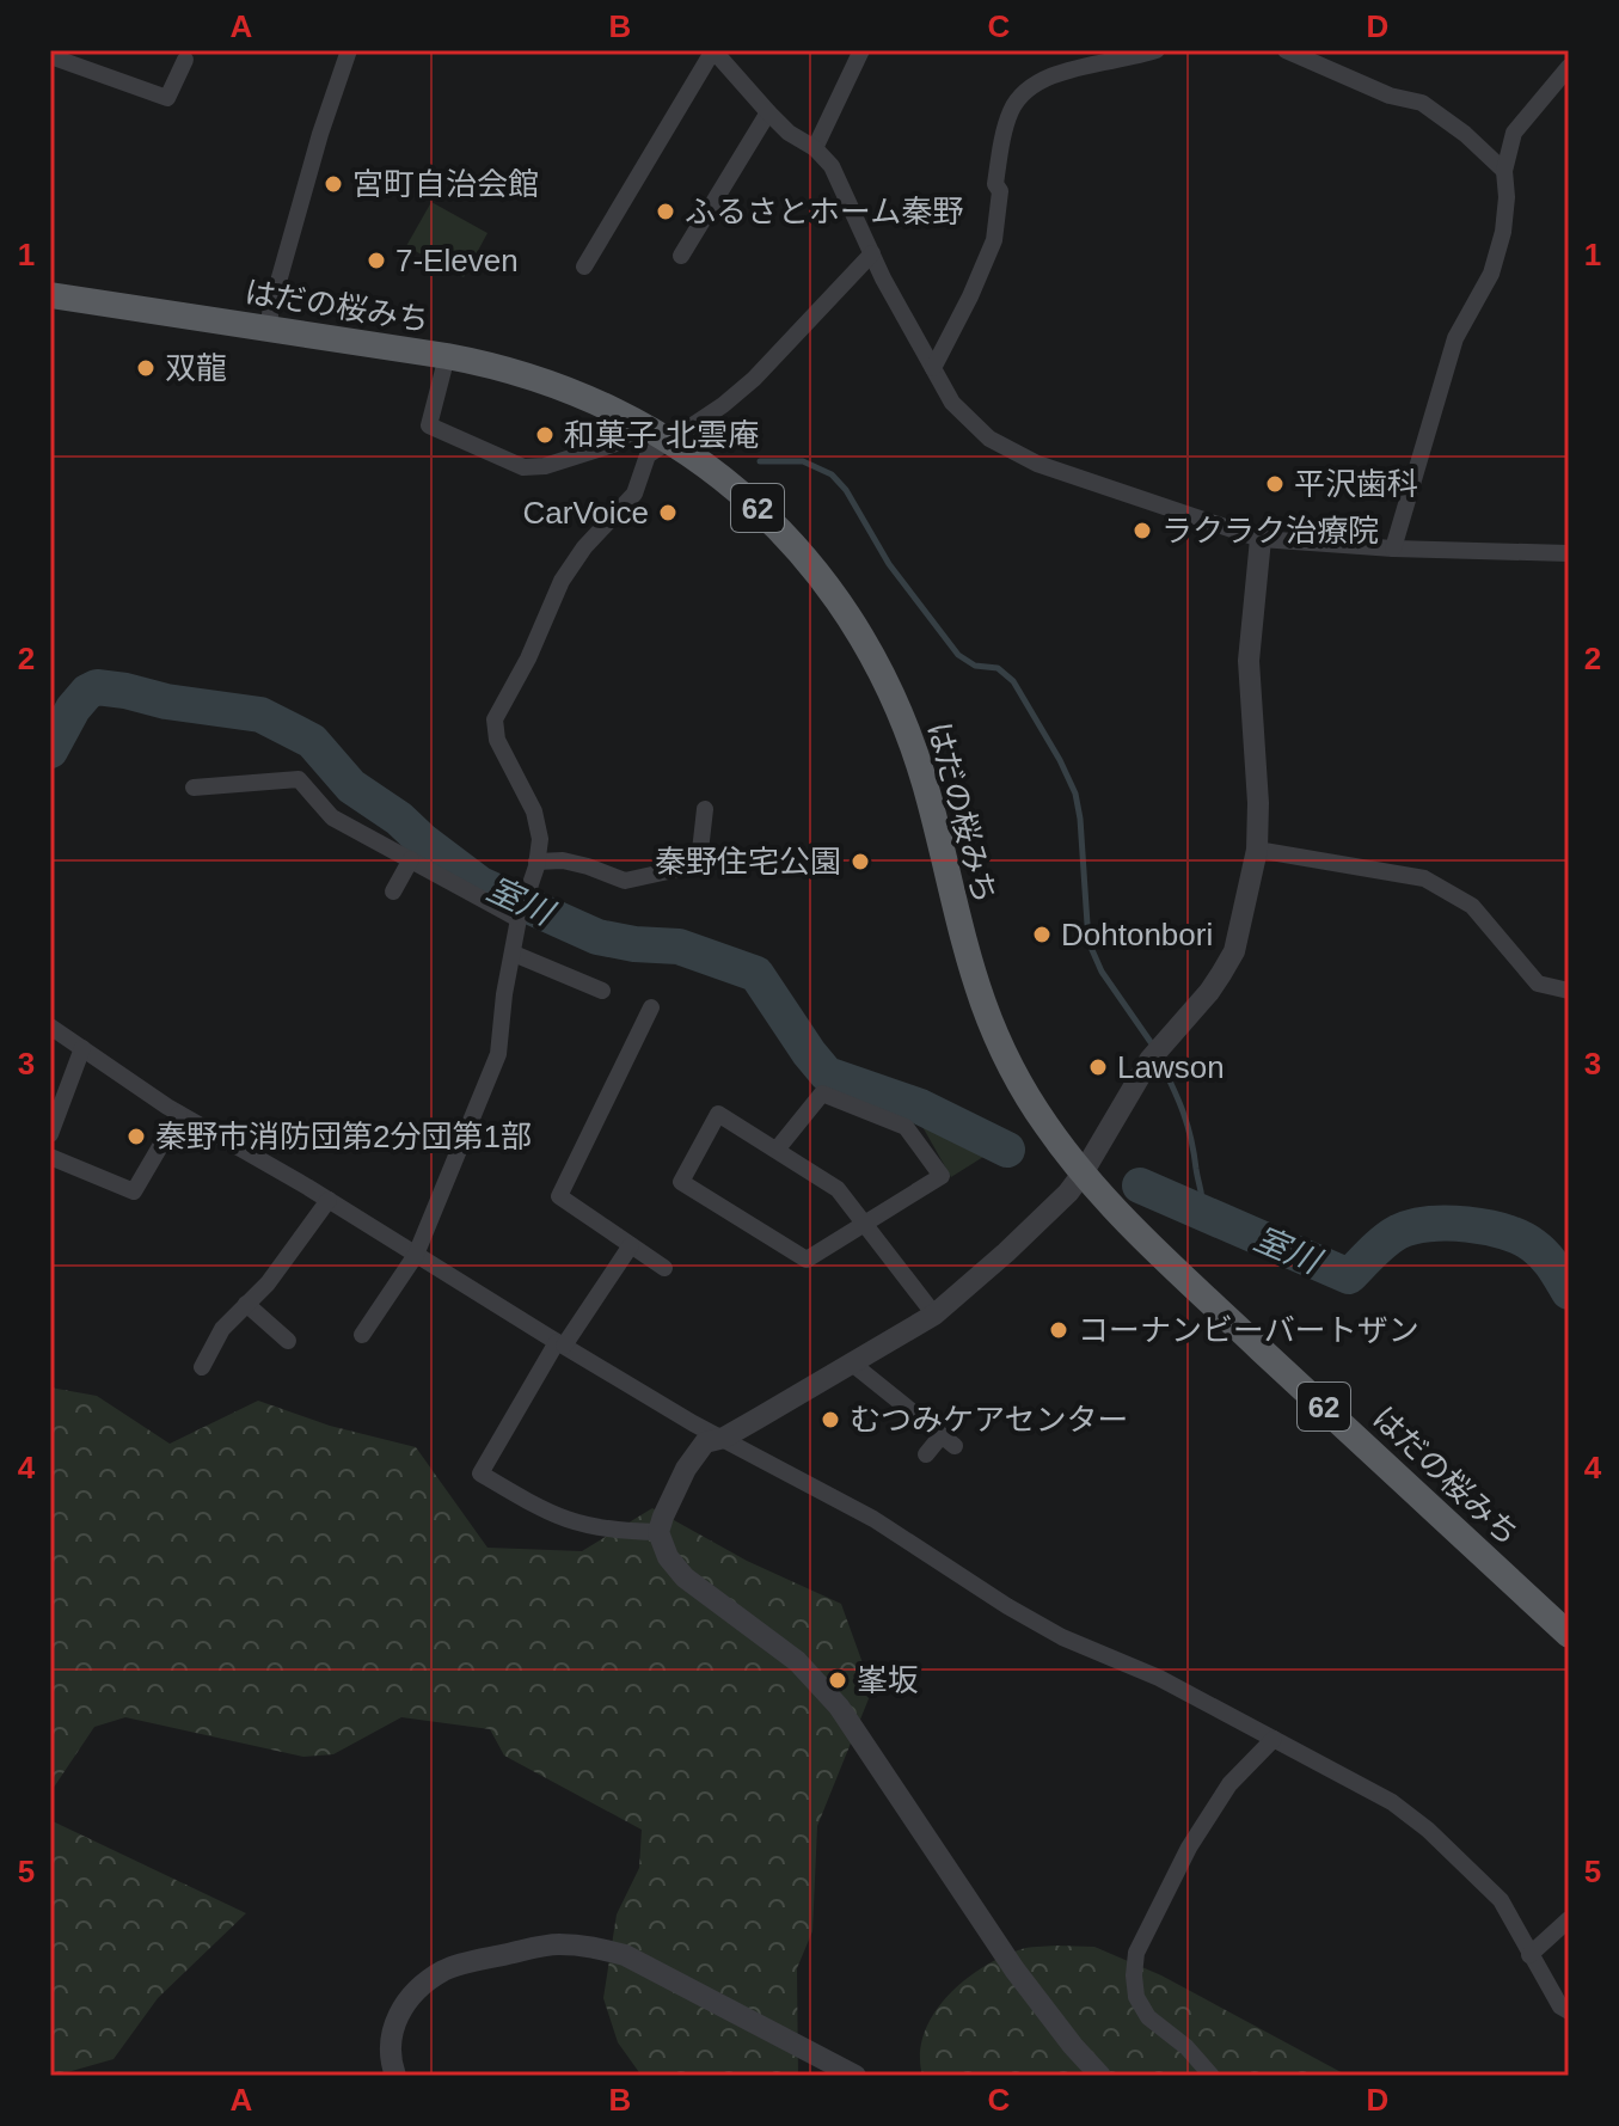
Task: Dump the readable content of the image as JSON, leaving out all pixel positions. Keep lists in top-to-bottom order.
{
  "streets": {
    "main road": ["はだの桜みち", "62"]
  },
  "water": ["室川"],
  "places": [
    "宮町自治会館",
    "ふるさとホーム秦野",
    "7-Eleven",
    "双龍",
    "和菓子 北雲庵",
    "平沢歯科",
    "CarVoice",
    "ラクラク治療院",
    "秦野住宅公園",
    "Dohtonbori",
    "Lawson",
    "秦野市消防団第2分団第1部",
    "コーナンビーバートザン",
    "むつみケアセンター",
    "峯坂"
  ],
  "grid": {
    "columns": [
      "A",
      "B",
      "C",
      "D"
    ],
    "rows": [
      "1",
      "2",
      "3",
      "4",
      "5"
    ]
  }
}
